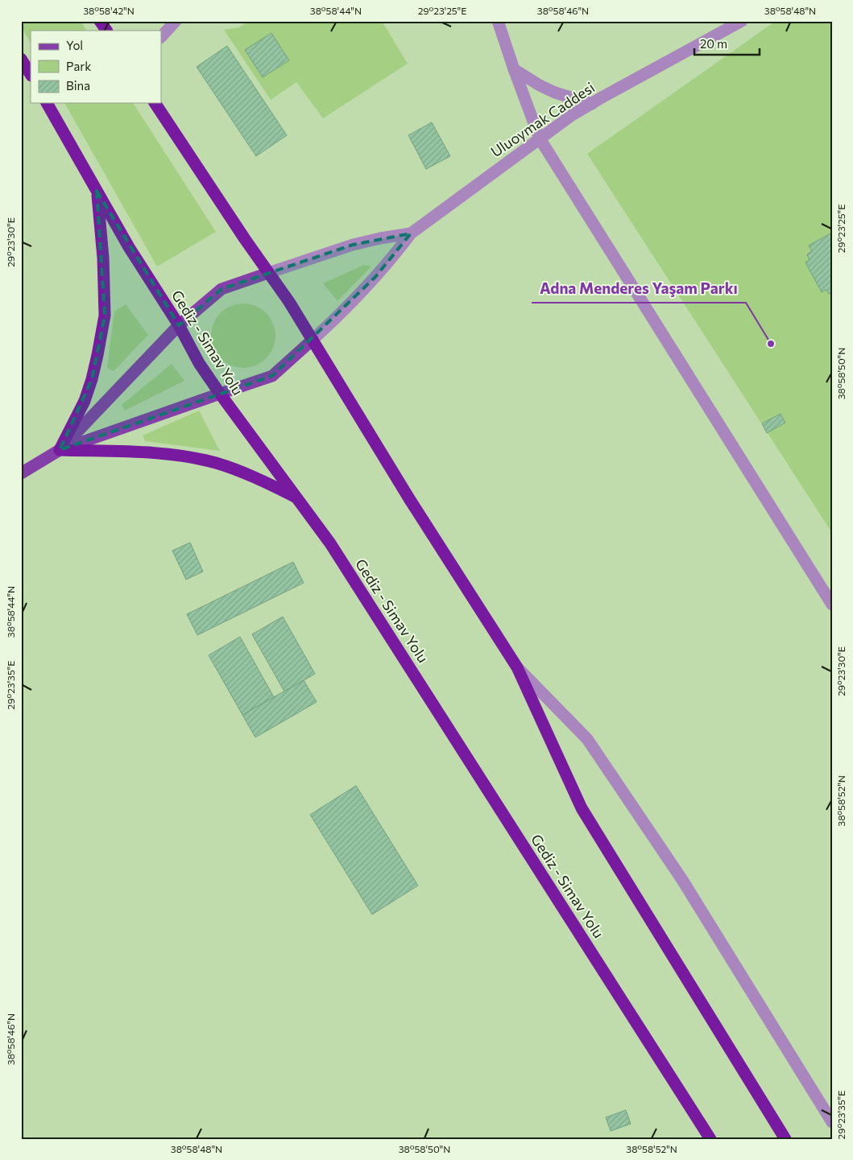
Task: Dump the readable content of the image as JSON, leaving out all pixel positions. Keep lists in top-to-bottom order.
{
  "streets": {
    "highway": ["Gediz - Simav Yolu"],
    "street": ["Uluoymak Caddesi"]
  },
  "places": ["Adna Menderes Yaşam Parkı"],
  "legend": ["Yol", "Park", "Bina"],
  "scale_bar": "20 m",
  "coordinates": [
    "38°58'42\"N",
    "38°58'44\"N",
    "29°23'25\"E",
    "38°58'46\"N",
    "38°58'48\"N",
    "29°23'30\"E",
    "38°58'50\"N",
    "29°23'35\"E",
    "38°58'52\"N"
  ]
}
